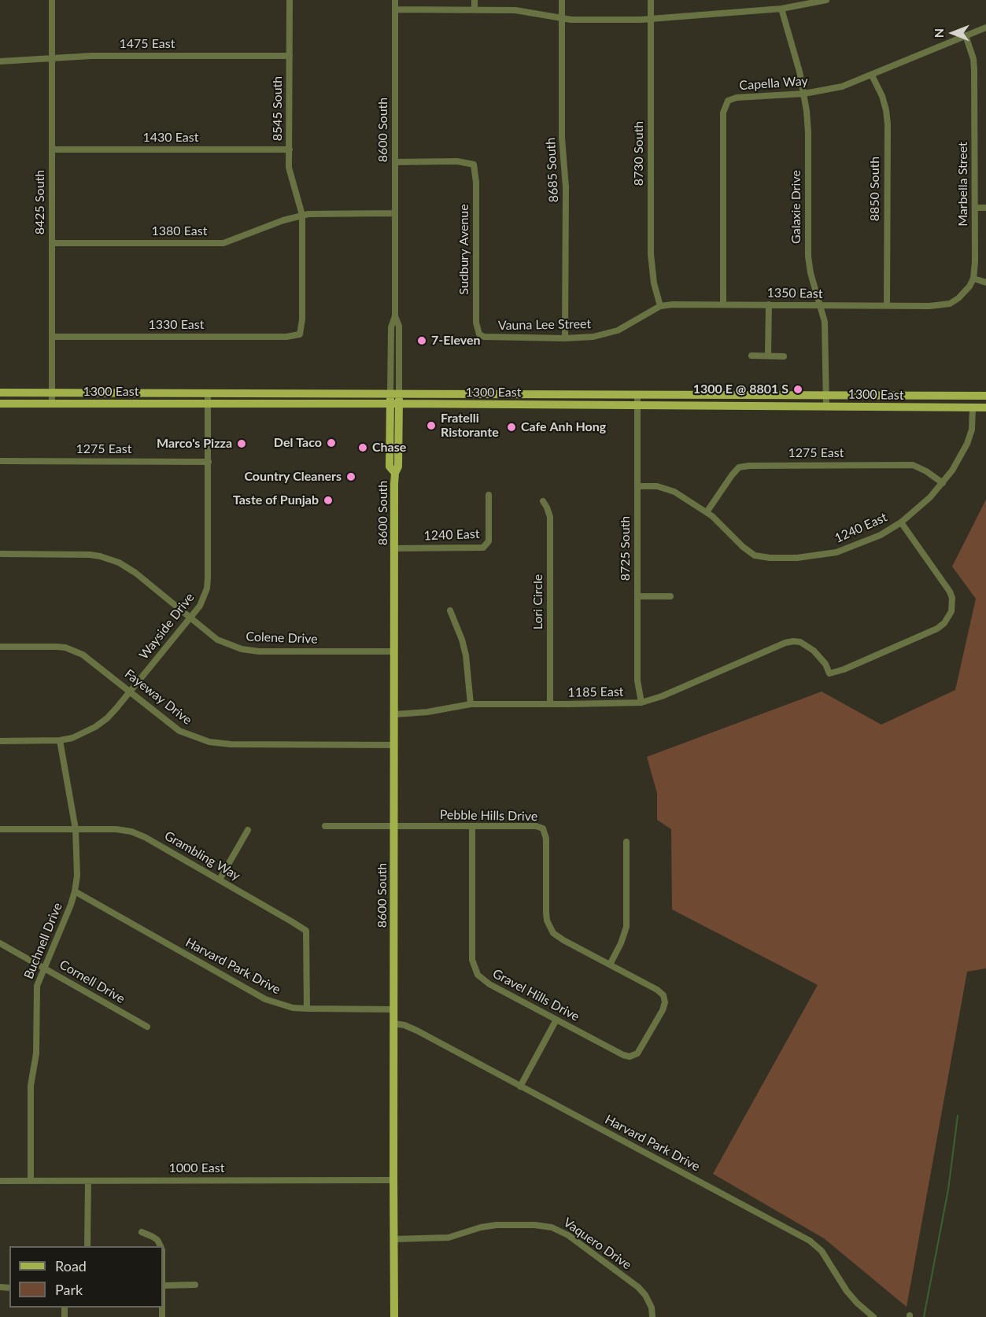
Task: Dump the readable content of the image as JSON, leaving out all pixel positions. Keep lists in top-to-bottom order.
{
  "streets": {
    "main road": ["8600 South", "1300 East"],
    "street": [
      "1475 East",
      "Capella Way",
      "8545 South",
      "1430 East",
      "8730 South",
      "8685 South",
      "Marbella Street",
      "8850 South",
      "8425 South",
      "Galaxie Drive",
      "1380 East",
      "Sudbury Avenue",
      "1350 East",
      "1330 East",
      "Vauna Lee Street",
      "1275 East",
      "1240 East",
      "8725 South",
      "Lori Circle",
      "Wayside Drive",
      "Colene Drive",
      "1185 East",
      "Fayeway Drive",
      "Pebble Hills Drive",
      "Grambling Way",
      "Buchnell Drive",
      "Harvard Park Drive",
      "Cornell Drive",
      "Gravel Hills Drive",
      "1000 East",
      "Vaquero Drive"
    ]
  },
  "crossings": [
    ["1475 East", "8545 South"],
    ["1475 East", "8425 South"],
    ["Capella Way", "Marbella Street"],
    ["Capella Way", "8850 South"],
    ["Capella Way", "Galaxie Drive"],
    ["Capella Way", "1350 East"],
    ["8545 South", "1430 East"],
    ["8545 South", "1380 East"],
    ["8545 South", "1330 East"],
    ["8600 South", "1380 East"],
    ["8600 South", "Sudbury Avenue"],
    ["8600 South", "1300 East"],
    ["8600 South", "1240 East"],
    ["8600 South", "Colene Drive"],
    ["8600 South", "1185 East"],
    ["8600 South", "Fayeway Drive"],
    ["8600 South", "Pebble Hills Drive"],
    ["8600 South", "Harvard Park Drive"],
    ["8600 South", "1000 East"],
    ["8600 South", "Vaquero Drive"],
    ["1430 East", "8425 South"],
    ["8730 South", "1350 East"],
    ["8730 South", "Vauna Lee Street"],
    ["8685 South", "Vauna Lee Street"],
    ["Marbella Street", "1350 East"],
    ["8850 South", "1350 East"],
    ["8425 South", "1380 East"],
    ["8425 South", "1330 East"],
    ["8425 South", "1300 East"],
    ["Galaxie Drive", "1350 East"],
    ["Galaxie Drive", "1300 East"],
    ["Sudbury Avenue", "Vauna Lee Street"],
    ["1350 East", "Vauna Lee Street"],
    ["1300 East", "1240 East"],
    ["1300 East", "8725 South"],
    ["1300 East", "Wayside Drive"],
    ["1275 East", "1240 East"],
    ["1275 East", "Wayside Drive"],
    ["1240 East", "1185 East"],
    ["8725 South", "1185 East"],
    ["Lori Circle", "1185 East"],
    ["Wayside Drive", "Colene Drive"],
    ["Wayside Drive", "Fayeway Drive"],
    ["Wayside Drive", "Buchnell Drive"],
    ["Pebble Hills Drive", "Gravel Hills Drive"],
    ["Grambling Way", "Buchnell Drive"],
    ["Grambling Way", "Harvard Park Drive"],
    ["Buchnell Drive", "Harvard Park Drive"],
    ["Buchnell Drive", "Cornell Drive"],
    ["Buchnell Drive", "1000 East"]
  ],
  "places": [
    "7-Eleven",
    "1300 E @ 8801 S",
    "Fratelli Ristorante",
    "Cafe Anh Hong",
    "Del Taco",
    "Marco's Pizza",
    "Chase",
    "Country Cleaners",
    "Taste of Punjab"
  ],
  "legend": ["Road", "Park"],
  "north": "left"
}
